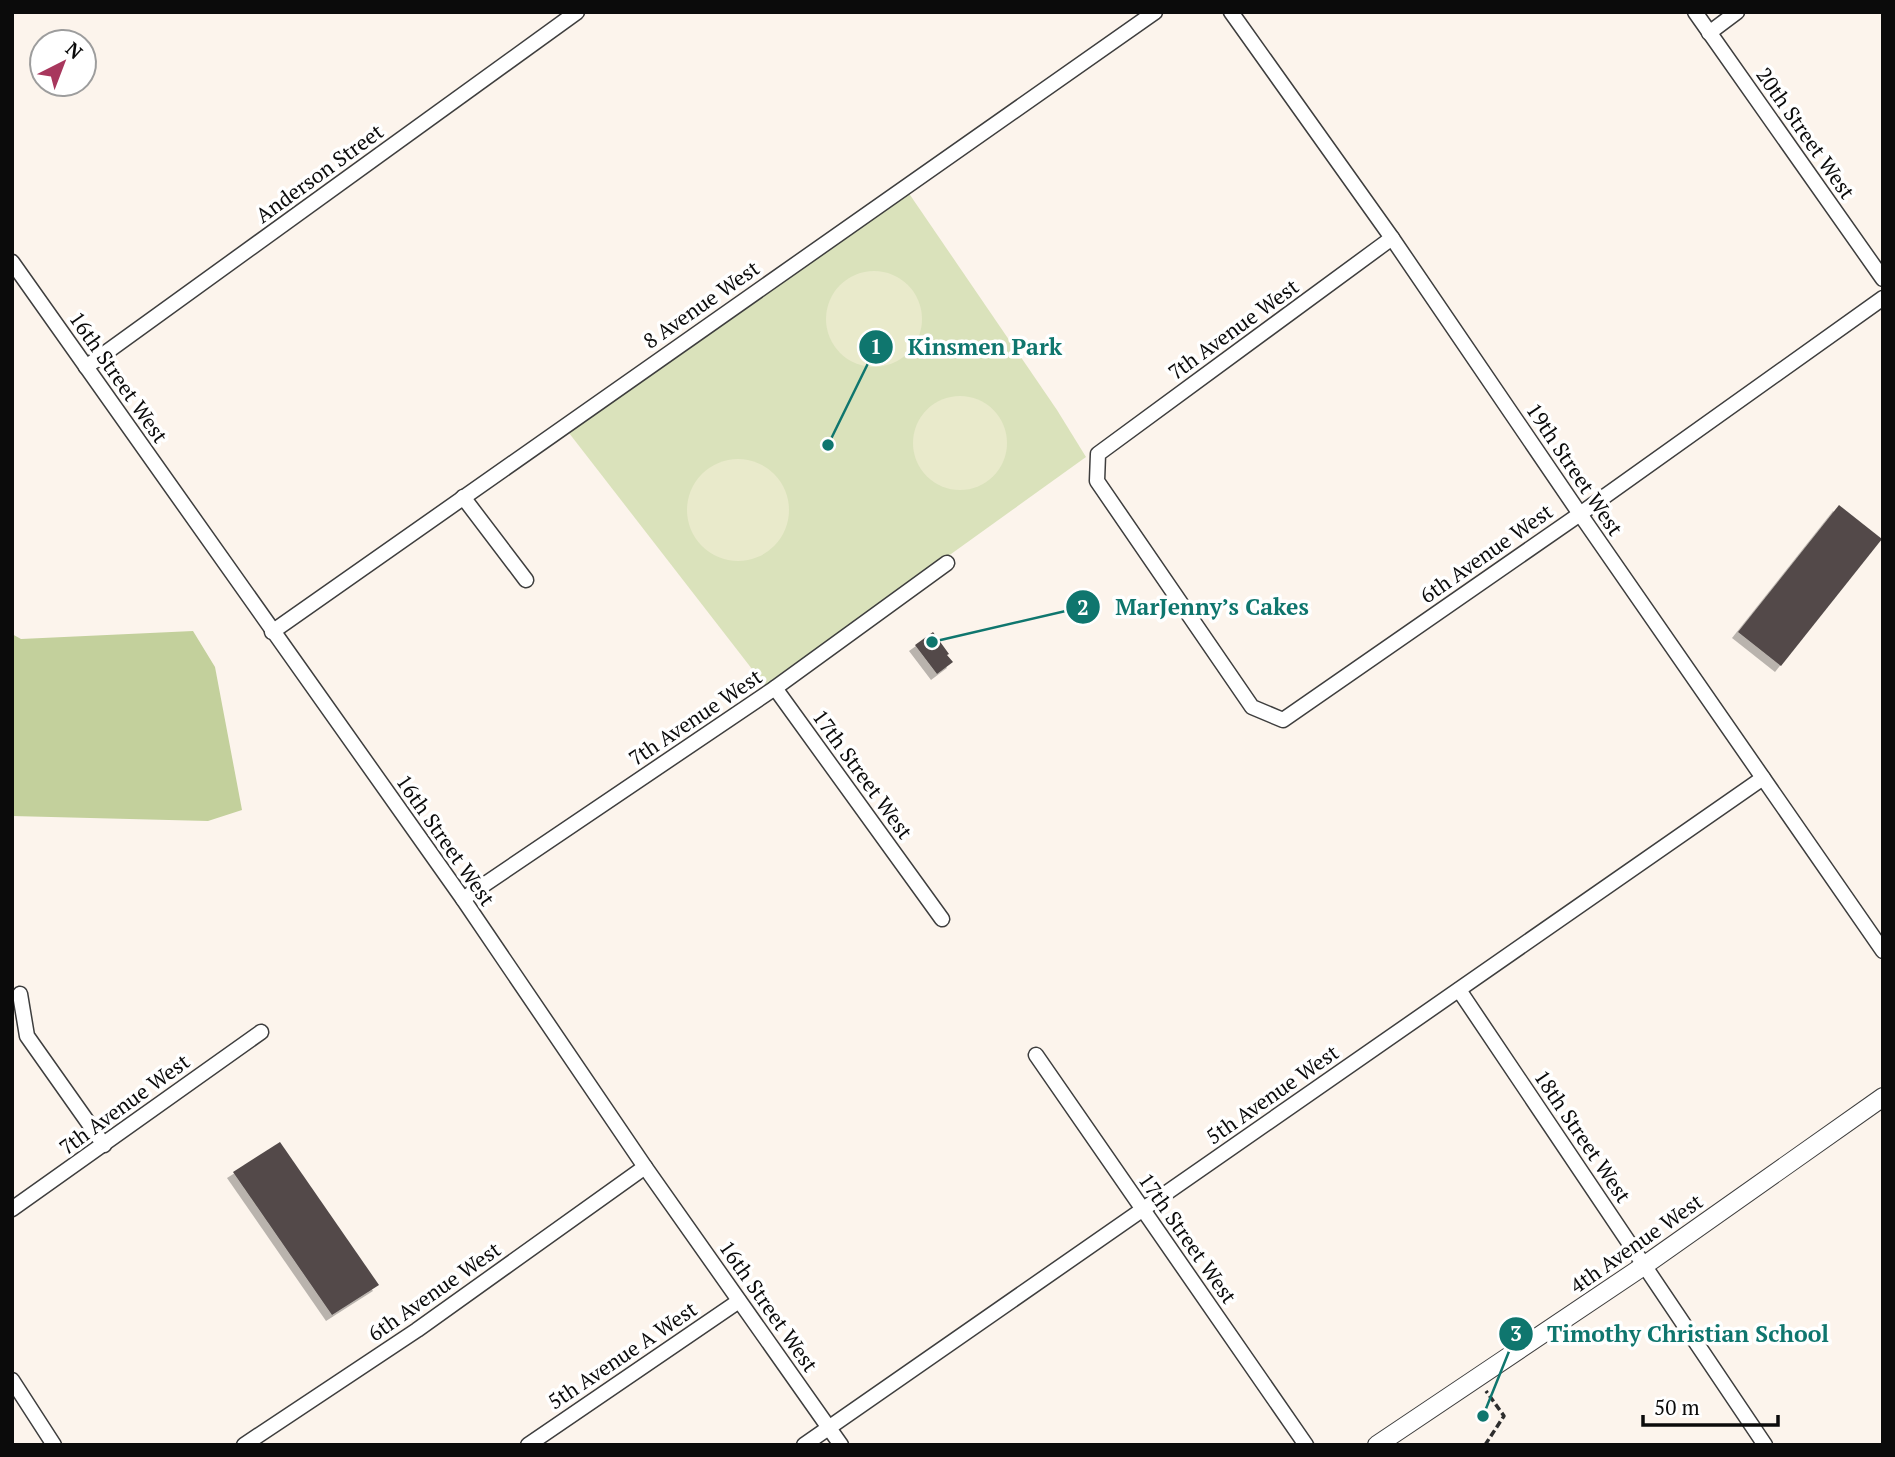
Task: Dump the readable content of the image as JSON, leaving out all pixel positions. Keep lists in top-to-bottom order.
{
  "streets": {
    "street": [
      "20th Street West",
      "Anderson Street",
      "8 Avenue West",
      "7th Avenue West",
      "16th Street West",
      "19th Street West",
      "6th Avenue West",
      "17th Street West",
      "5th Avenue West",
      "18th Street West",
      "4th Avenue West",
      "5th Avenue A West"
    ]
  },
  "crossings": [
    ["Anderson Street", "16th Street West"],
    ["8 Avenue West", "16th Street West"],
    ["7th Avenue West", "16th Street West"],
    ["7th Avenue West", "19th Street West"],
    ["7th Avenue West", "6th Avenue West"],
    ["7th Avenue West", "17th Street West"],
    ["16th Street West", "6th Avenue West"],
    ["16th Street West", "5th Avenue West"],
    ["16th Street West", "5th Avenue A West"],
    ["19th Street West", "6th Avenue West"],
    ["19th Street West", "5th Avenue West"],
    ["17th Street West", "5th Avenue West"],
    ["5th Avenue West", "18th Street West"],
    ["18th Street West", "4th Avenue West"]
  ],
  "places": ["Kinsmen Park", "MarJenny’s Cakes", "Timothy Christian School"],
  "scale_bar": "50 m",
  "north": "top right"
}
